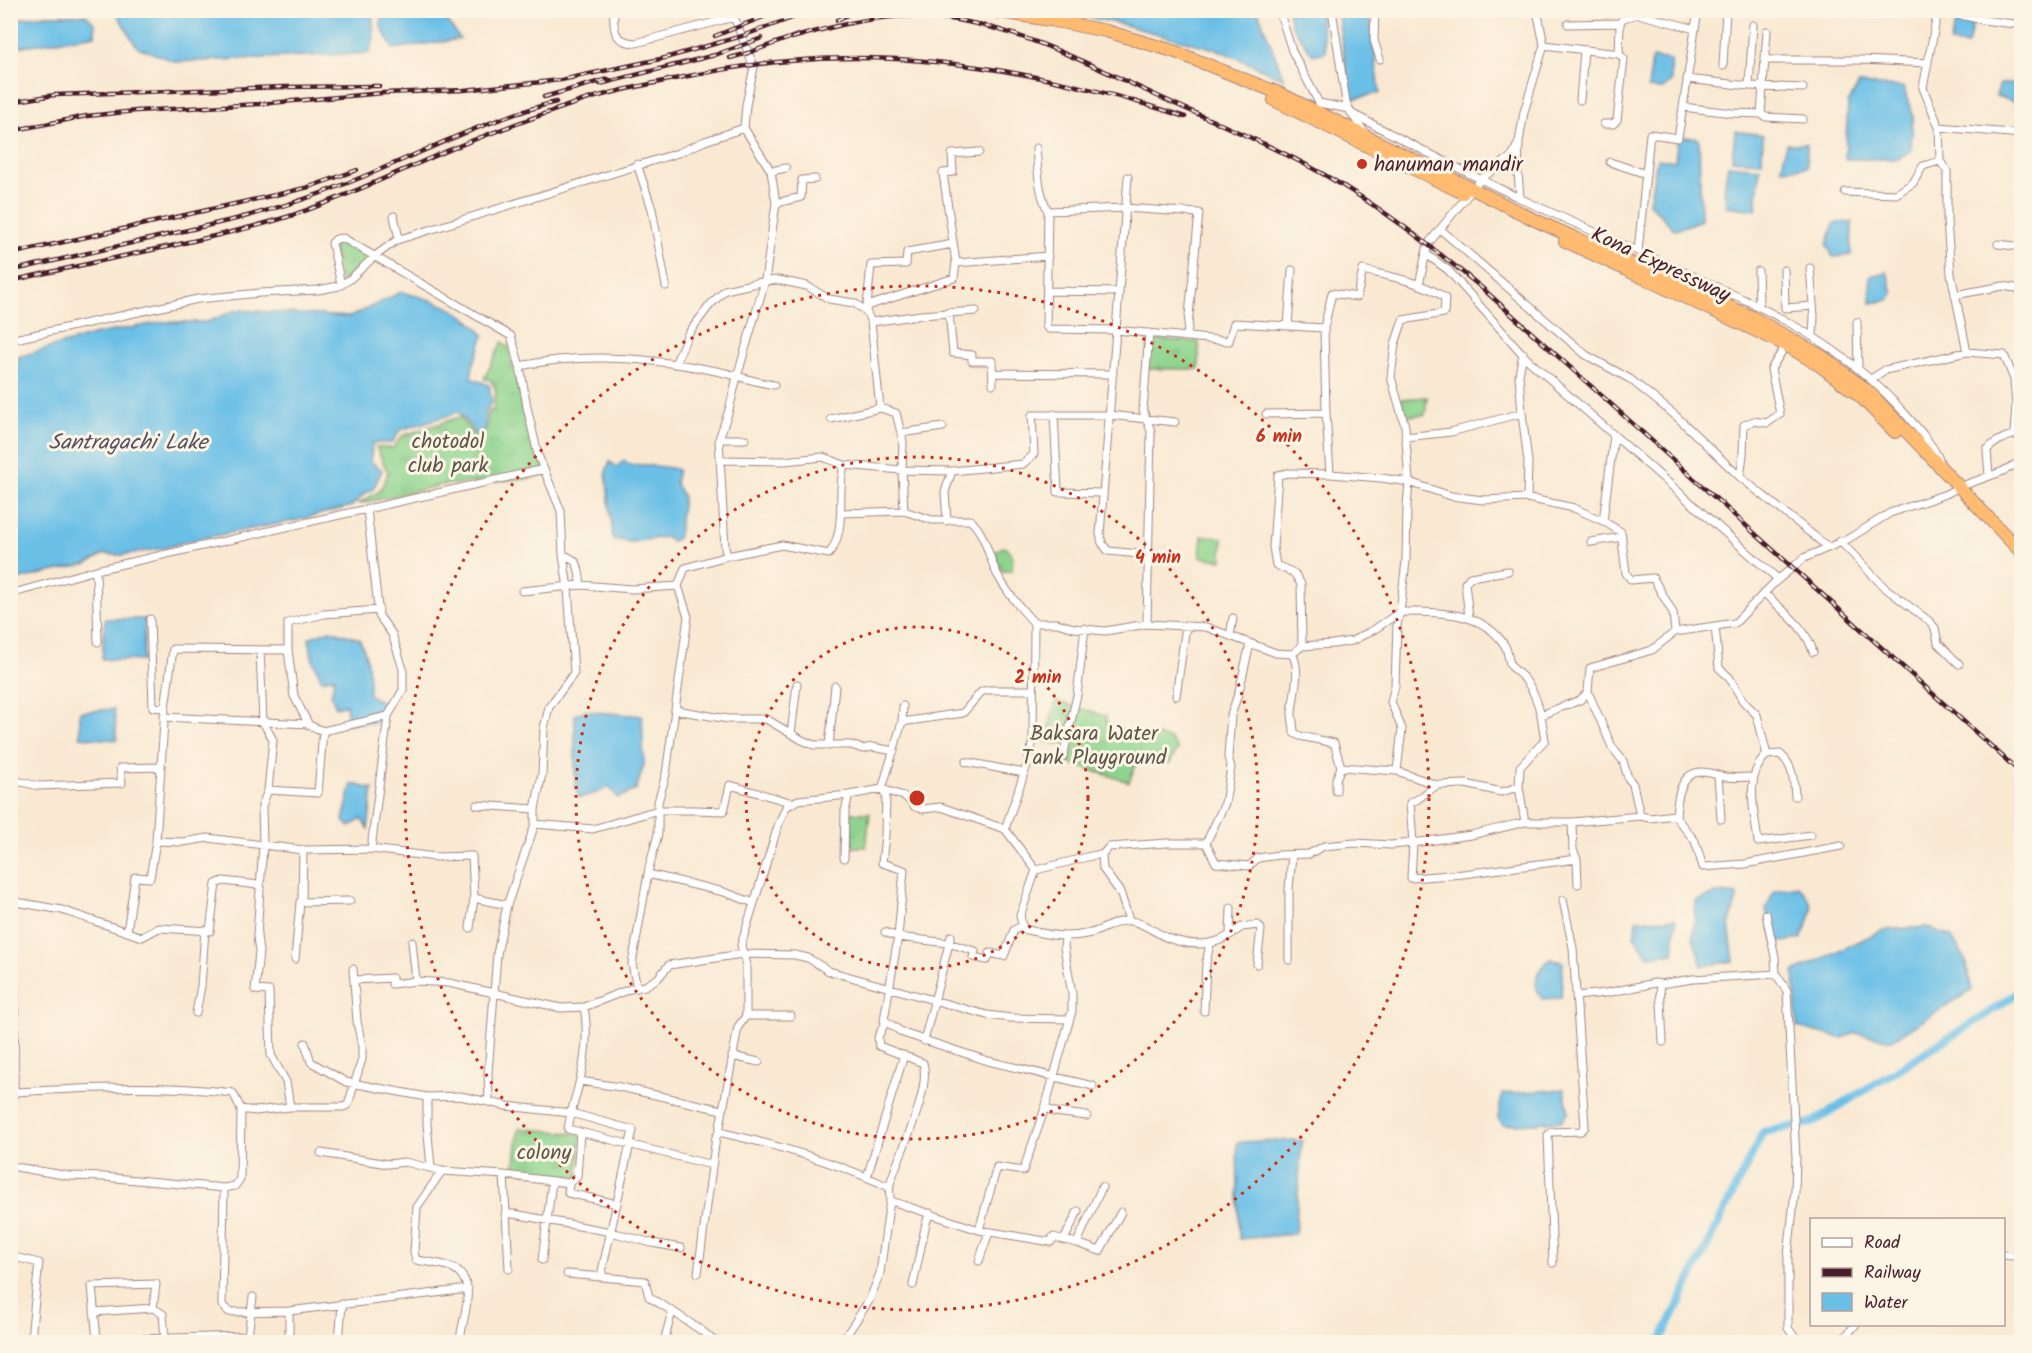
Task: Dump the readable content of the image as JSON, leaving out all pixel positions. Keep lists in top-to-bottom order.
{
  "streets": {
    "highway": ["Kona Expressway"]
  },
  "water": ["Santragachi Lake"],
  "parks": ["chotodol club park", "Baksara Water Tank Playground", "colony"],
  "places": ["hanuman mandir"],
  "legend": ["Road", "Railway", "Water"],
  "rings": ["6 min", "4 min", "2 min"]
}
